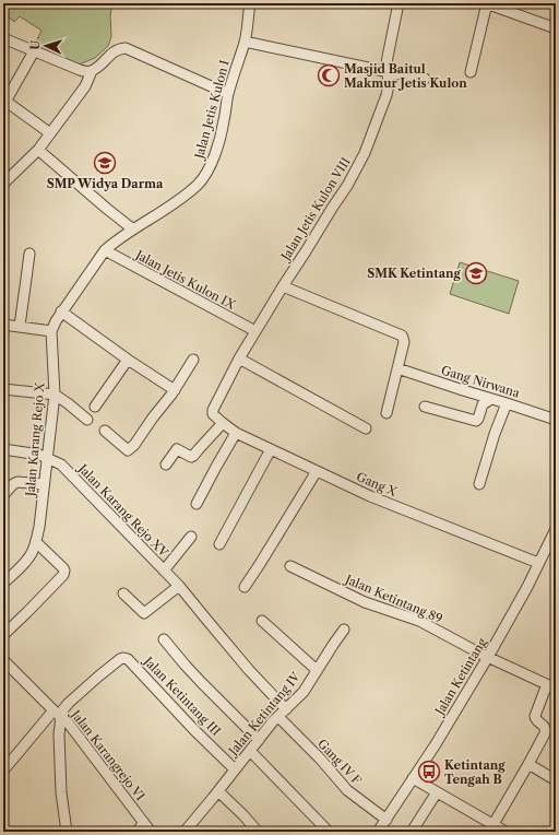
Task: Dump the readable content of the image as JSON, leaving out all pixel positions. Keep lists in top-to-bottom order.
{
  "streets": {
    "street": [
      "Jalan Jetis Kulon I",
      "Jalan Jetis Kulon VIII",
      "Jalan Jetis Kulon IX",
      "Gang Nirwana",
      "Jalan Karang Rejo X",
      "Gang X",
      "Jalan Karang Rejo XV",
      "Jalan Ketintang 89",
      "Jalan Ketintang",
      "Jalan Ketintang III",
      "Jalan Ketintang IV",
      "Jalan Karangrejo VI",
      "Gang IV F"
    ]
  },
  "crossings": [
    ["Jalan Jetis Kulon I", "Jalan Jetis Kulon IX"],
    ["Jalan Jetis Kulon I", "Jalan Karang Rejo X"],
    ["Jalan Jetis Kulon VIII", "Jalan Jetis Kulon IX"],
    ["Jalan Jetis Kulon VIII", "Gang X"],
    ["Jalan Jetis Kulon IX", "Jalan Karang Rejo X"],
    ["Jalan Karang Rejo X", "Jalan Karang Rejo XV"],
    ["Gang X", "Jalan Ketintang"],
    ["Jalan Karang Rejo XV", "Jalan Ketintang IV"],
    ["Jalan Ketintang 89", "Jalan Ketintang"],
    ["Jalan Ketintang", "Gang IV F"],
    ["Jalan Ketintang III", "Jalan Ketintang IV"],
    ["Jalan Ketintang III", "Jalan Karangrejo VI"],
    ["Jalan Ketintang IV", "Gang IV F"]
  ],
  "places": {
    "mosque": ["Masjid Baitul Makmur Jetis Kulon"],
    "school or university": ["SMP Widya Darma", "SMK Ketintang"],
    "bus stop": ["Ketintang Tengah B"]
  },
  "north": "left"
}
